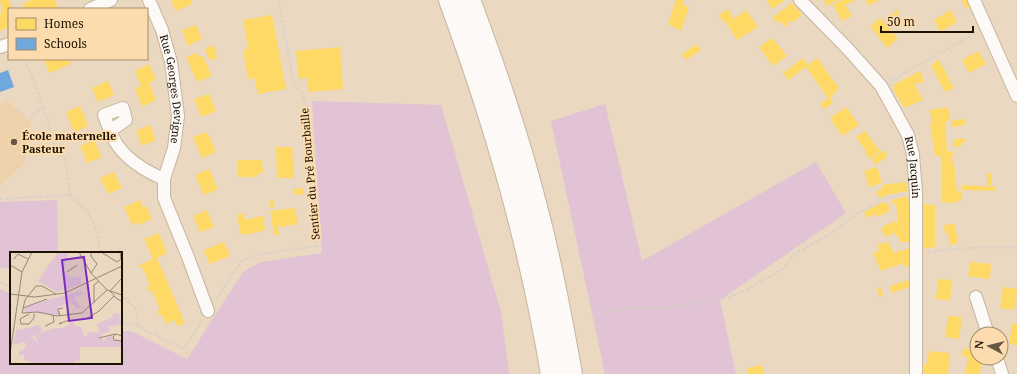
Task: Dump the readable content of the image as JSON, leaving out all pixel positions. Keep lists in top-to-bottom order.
{
  "streets": {
    "street": ["Rue Georges Devigne", "Rue Jacquin"],
    "path": ["Sentier du Pré Bourbaille"]
  },
  "crossings": [
    ["Rue Georges Devigne", "Sentier du Pré Bourbaille"]
  ],
  "places": ["École maternelle Pasteur"],
  "legend": ["Homes", "Schools"],
  "scale_bar": "50 m",
  "north": "left"
}
